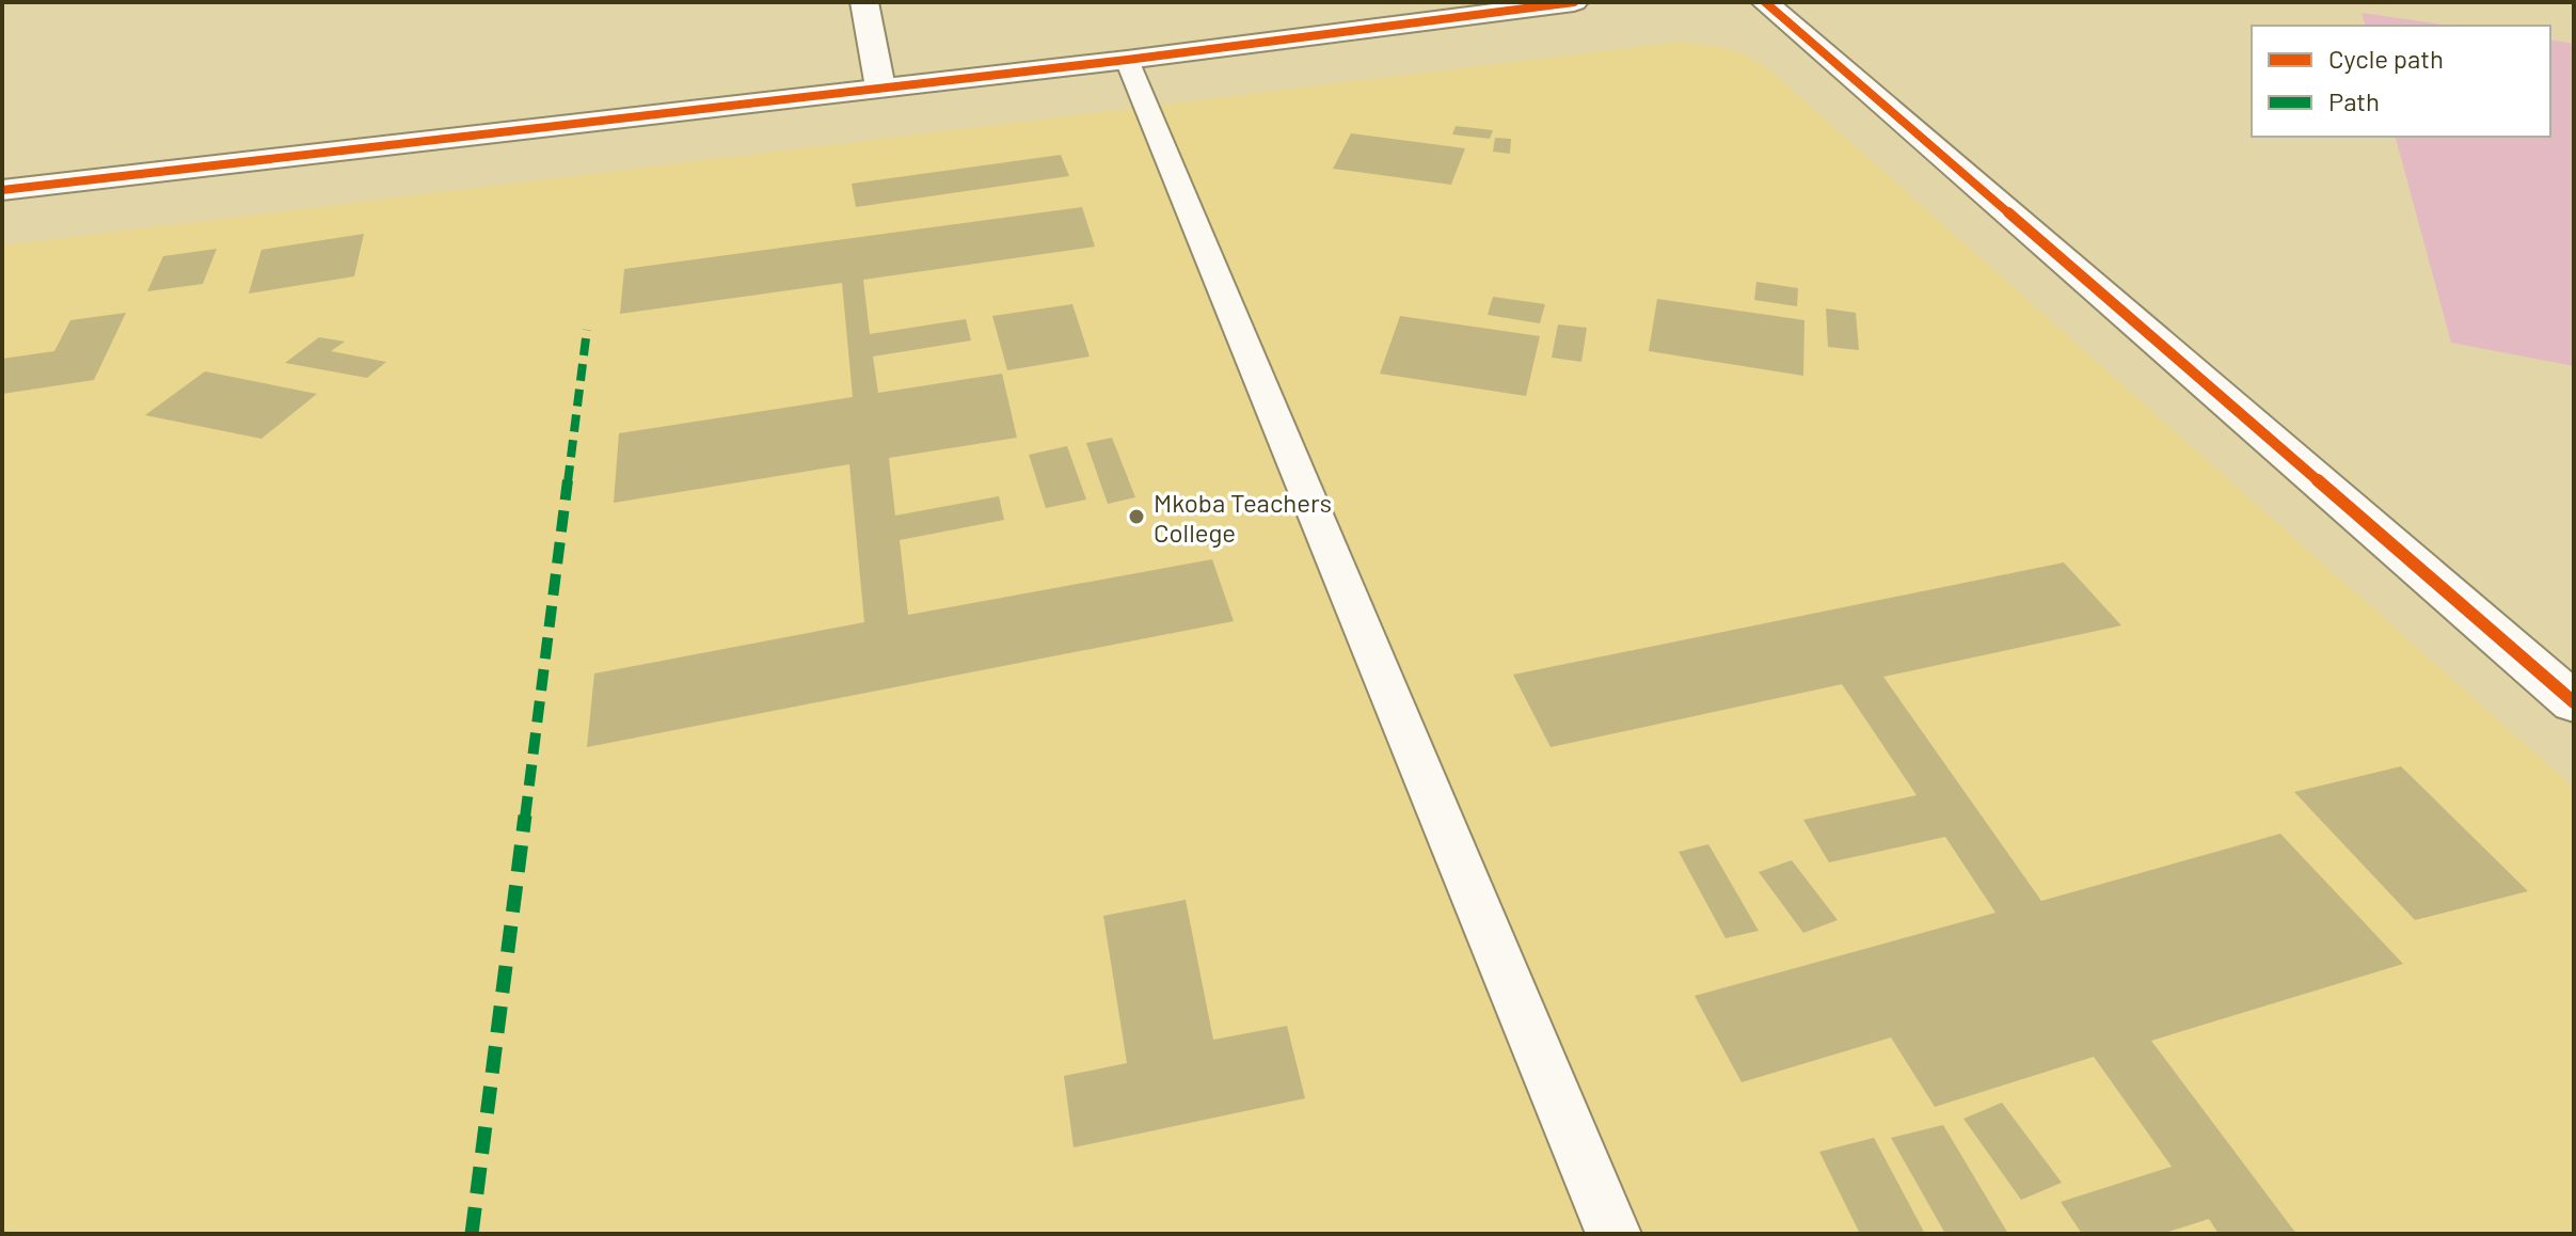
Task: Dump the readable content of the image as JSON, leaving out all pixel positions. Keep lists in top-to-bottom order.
{
  "places": ["Mkoba Teachers College"],
  "legend": ["Cycle path", "Path"]
}
